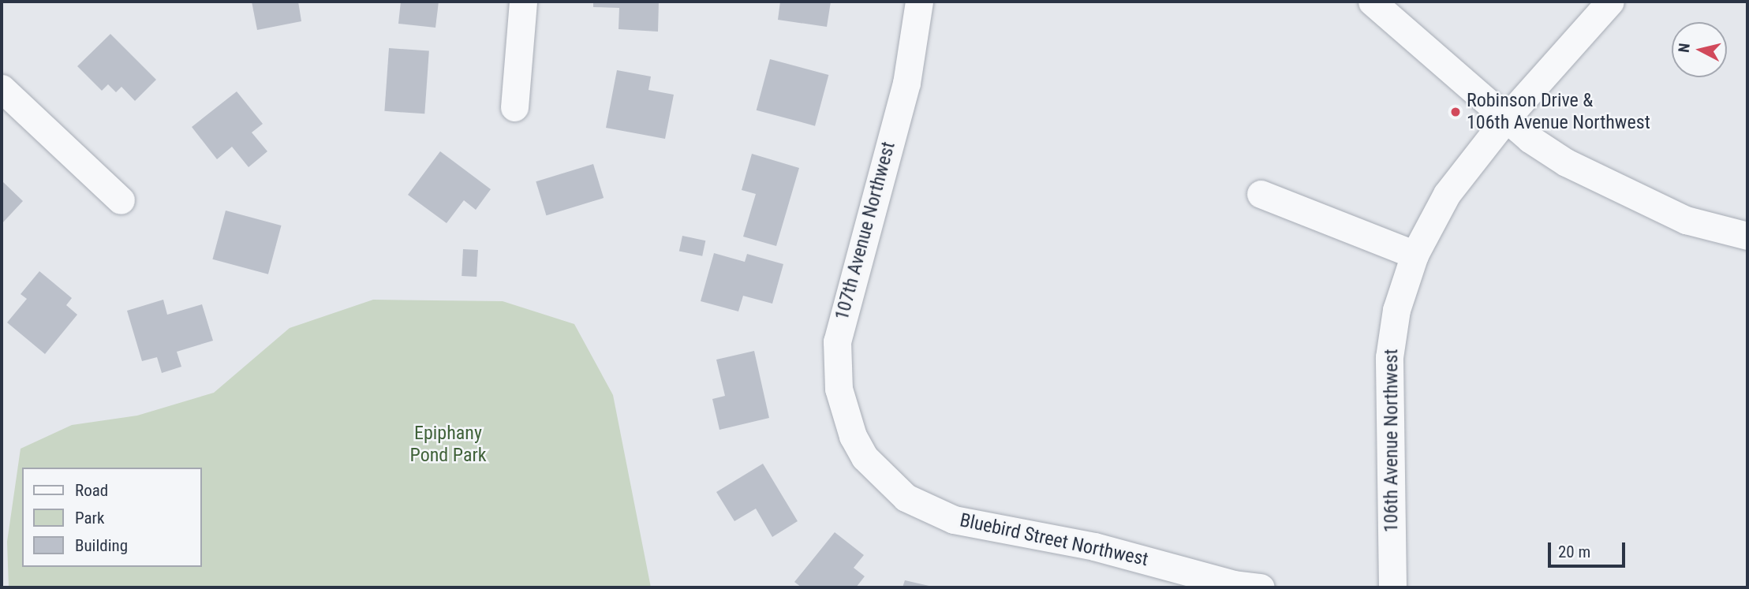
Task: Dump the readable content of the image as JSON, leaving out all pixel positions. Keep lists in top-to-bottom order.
{
  "streets": {
    "street": ["107th Avenue Northwest", "106th Avenue Northwest", "Bluebird Street Northwest"]
  },
  "crossings": [
    ["107th Avenue Northwest", "Bluebird Street Northwest"]
  ],
  "parks": ["Epiphany Pond Park"],
  "places": ["Robinson Drive & 106th Avenue Northwest"],
  "legend": ["Road", "Park", "Building"],
  "scale_bar": "20 m",
  "north": "left"
}
